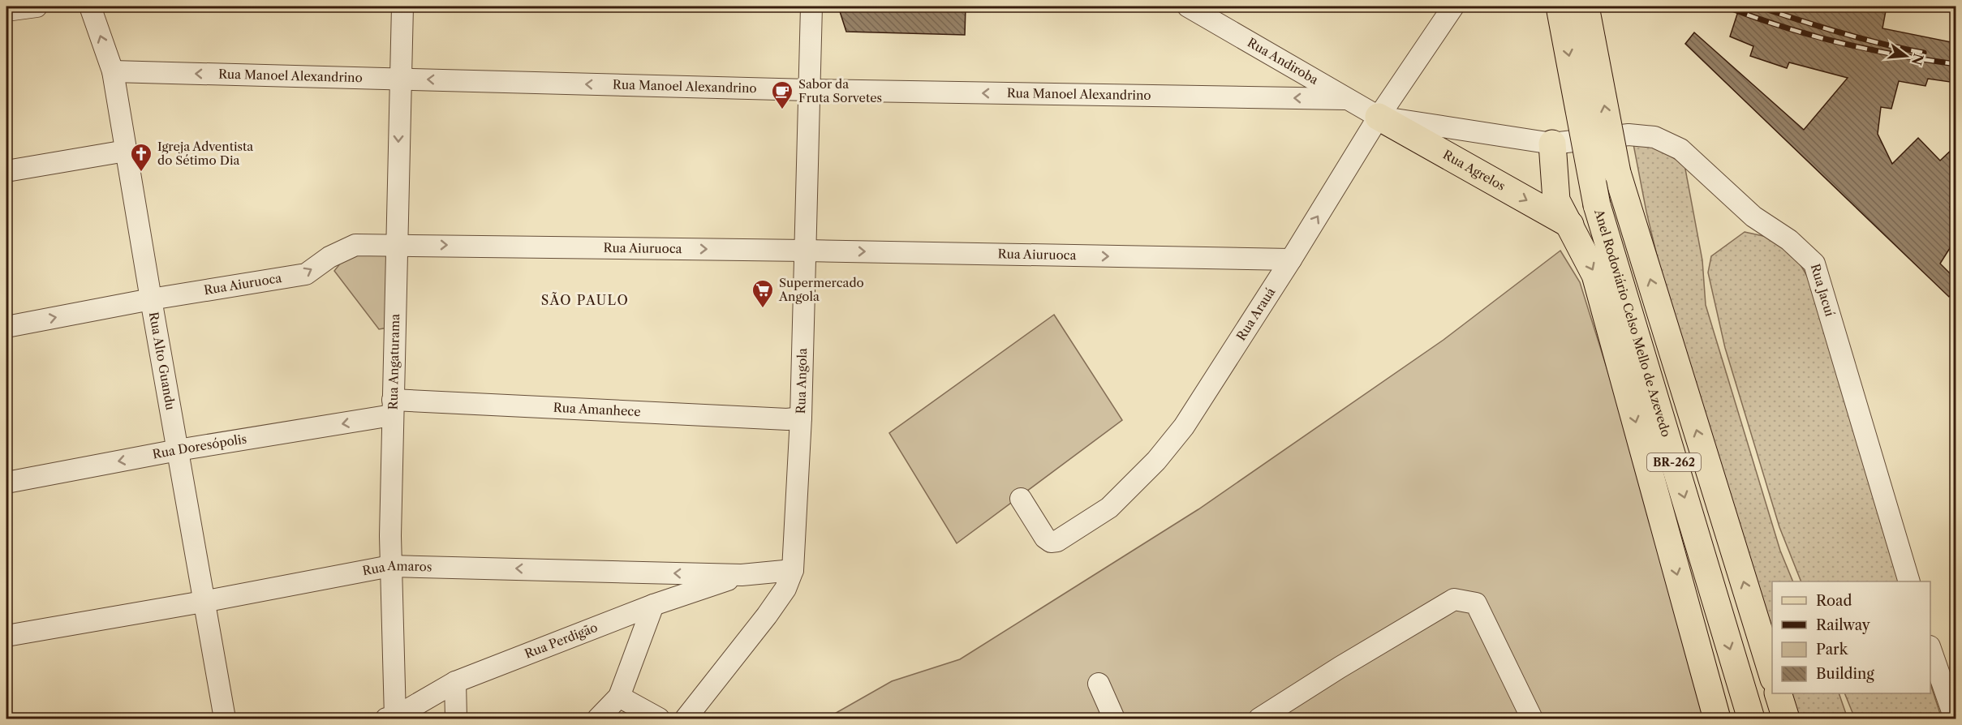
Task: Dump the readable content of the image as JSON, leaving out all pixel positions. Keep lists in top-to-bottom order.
{
  "streets": {
    "main road": ["Rua Agrelos", "Anel Rodoviário Celso Mello de Azevedo", "BR-262"],
    "street": [
      "Rua Andiroba",
      "Rua Manoel Alexandrino",
      "Rua Aiuruoca",
      "Rua Jacuí",
      "Rua Arauá",
      "Rua Alto Guandu",
      "Rua Angaturama",
      "Rua Angola",
      "Rua Amanhece",
      "Rua Doresópolis",
      "Rua Amaros",
      "Rua Perdigão"
    ]
  },
  "crossings": [
    ["Rua Andiroba", "Rua Manoel Alexandrino"],
    ["Rua Andiroba", "Rua Agrelos"],
    ["Rua Andiroba", "Rua Arauá"],
    ["Rua Manoel Alexandrino", "Rua Alto Guandu"],
    ["Rua Manoel Alexandrino", "Rua Angaturama"],
    ["Rua Manoel Alexandrino", "Rua Angola"],
    ["Rua Agrelos", "Rua Arauá"],
    ["Rua Agrelos", "Anel Rodoviário Celso Mello de Azevedo"],
    ["Rua Aiuruoca", "Rua Arauá"],
    ["Rua Aiuruoca", "Rua Alto Guandu"],
    ["Rua Aiuruoca", "Rua Angaturama"],
    ["Rua Aiuruoca", "Rua Angola"],
    ["Rua Jacuí", "Anel Rodoviário Celso Mello de Azevedo"],
    ["Rua Alto Guandu", "Rua Doresópolis"],
    ["Rua Alto Guandu", "Rua Amaros"],
    ["Rua Angaturama", "Rua Amanhece"],
    ["Rua Angaturama", "Rua Doresópolis"],
    ["Rua Angaturama", "Rua Amaros"],
    ["Rua Angaturama", "Rua Perdigão"],
    ["Rua Angola", "Rua Amanhece"],
    ["Rua Angola", "Rua Amaros"],
    ["Rua Amanhece", "Rua Doresópolis"],
    ["Rua Amaros", "Rua Perdigão"]
  ],
  "one_way": [
    "Rua Manoel Alexandrino",
    "Rua Agrelos",
    "Rua Aiuruoca",
    "Rua Doresópolis",
    "Rua Amaros"
  ],
  "districts": ["SÃO PAULO"],
  "places": {
    "cafe": ["Sabor da Fruta Sorvetes"],
    "church": ["Igreja Adventista do Sétimo Dia"],
    "supermarket": ["Supermercado Angola"]
  },
  "legend": [
    "Road",
    "Railway",
    "Park",
    "Building"
  ],
  "north": "right"
}
